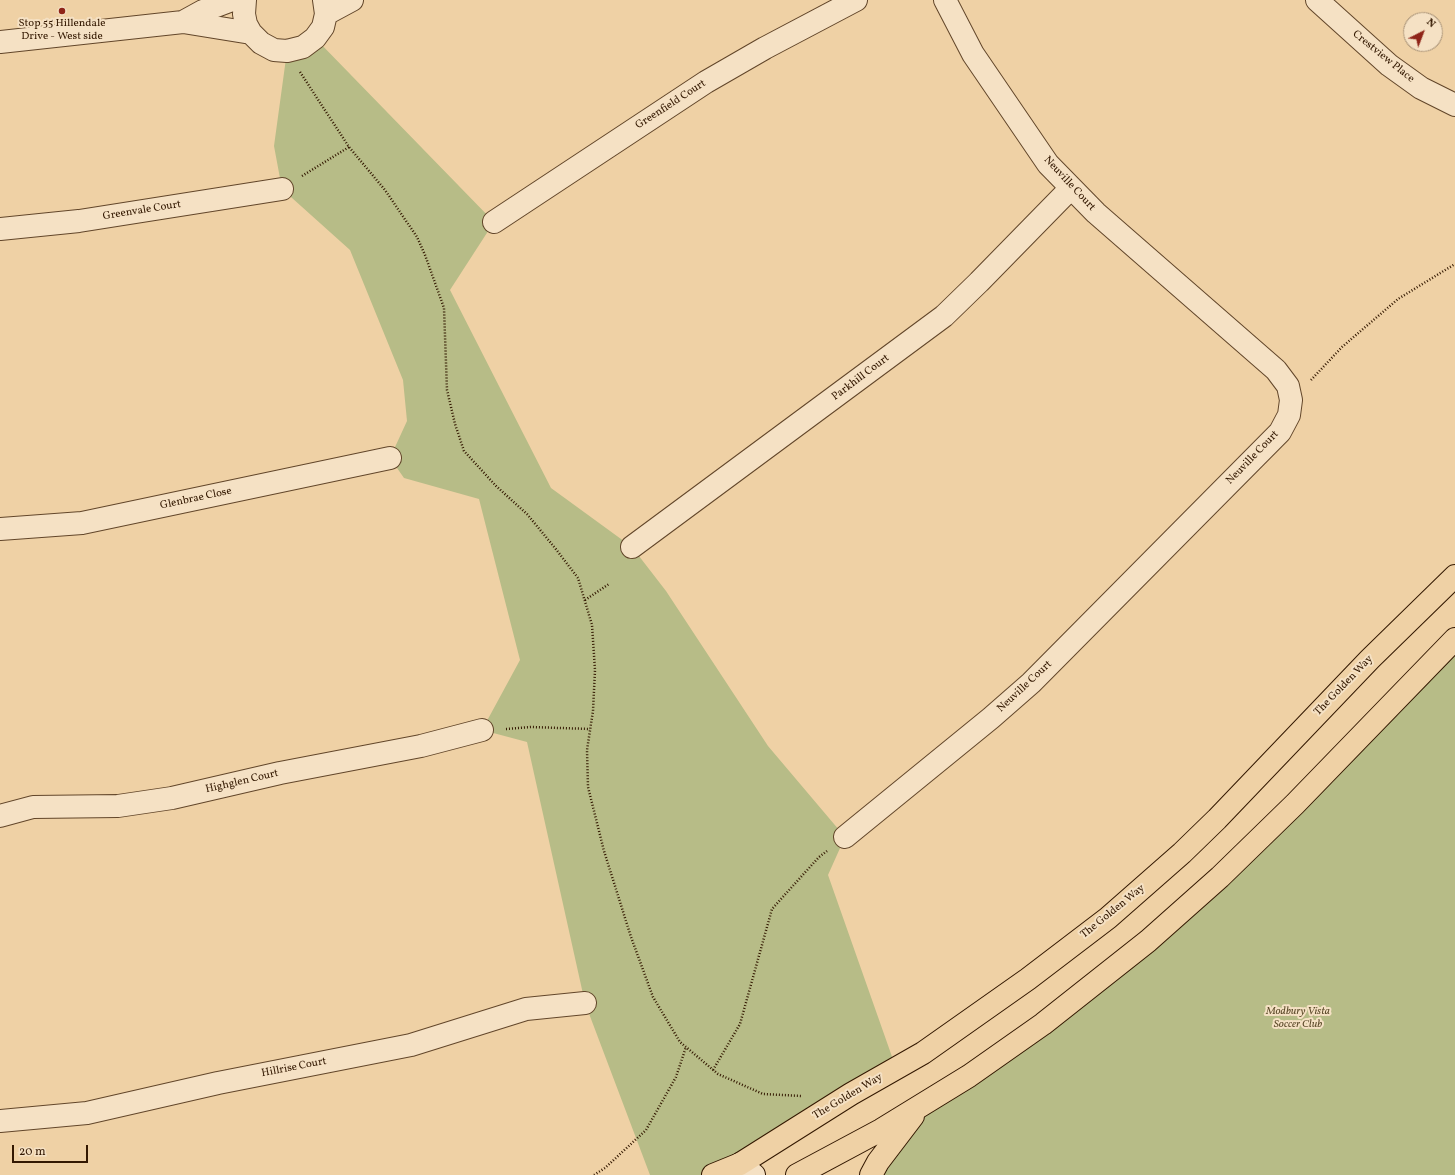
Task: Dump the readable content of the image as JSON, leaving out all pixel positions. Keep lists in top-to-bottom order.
{
  "streets": {
    "main road": ["The Golden Way"],
    "street": [
      "Crestview Place",
      "Greenfield Court",
      "Neuville Court",
      "Greenvale Court",
      "Parkhill Court",
      "Glenbrae Close",
      "Highglen Court",
      "Hillrise Court"
    ]
  },
  "crossings": [
    ["Neuville Court", "Parkhill Court"]
  ],
  "parks": ["Modbury Vista Soccer Club"],
  "places": ["Stop 55 Hillendale Drive - West side"],
  "scale_bar": "20 m",
  "north": "top right"
}
